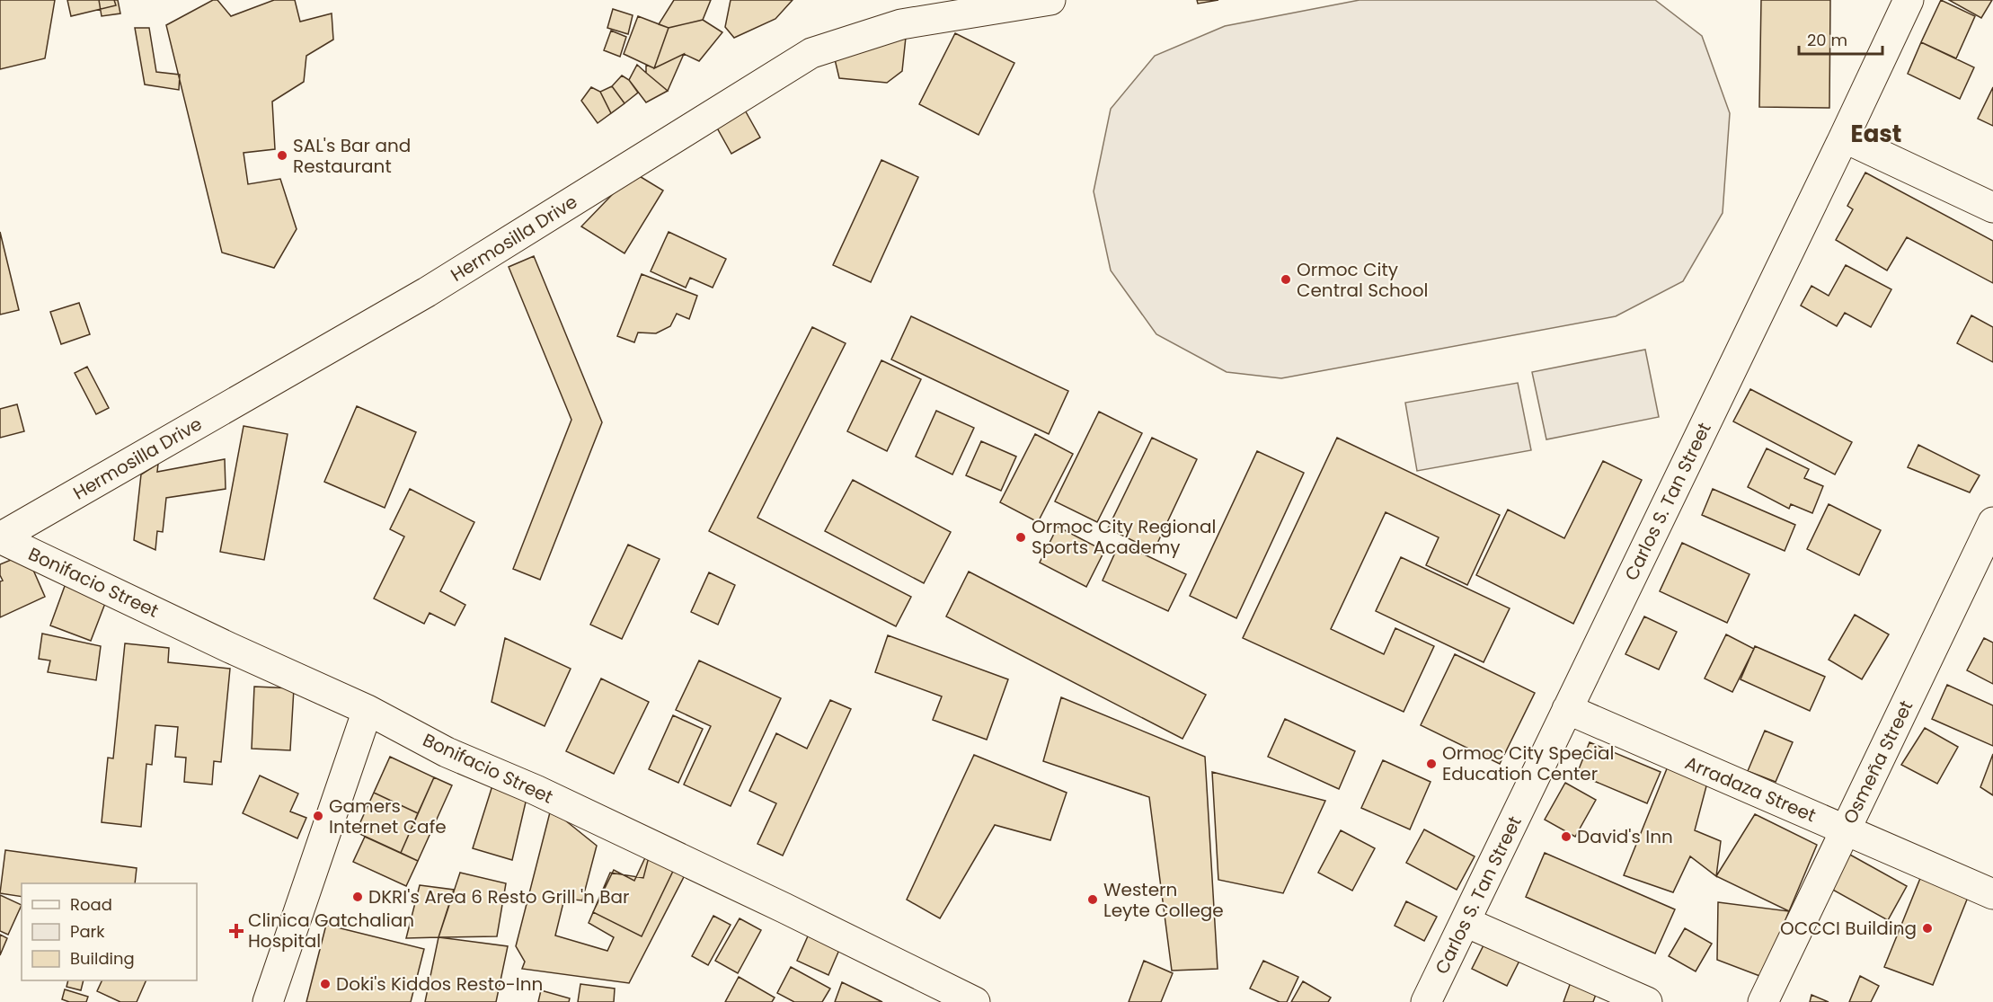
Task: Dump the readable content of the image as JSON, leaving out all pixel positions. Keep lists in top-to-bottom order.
{
  "streets": {
    "street": [
      "Hermosilla Drive",
      "Carlos S. Tan Street",
      "Bonifacio Street",
      "Osmeña Street",
      "Arradaza Street"
    ]
  },
  "crossings": [
    ["Hermosilla Drive", "Bonifacio Street"],
    ["Carlos S. Tan Street", "Arradaza Street"],
    ["Osmeña Street", "Arradaza Street"]
  ],
  "districts": ["East"],
  "places": {
    "other": [
      "SAL's Bar and Restaurant",
      "Ormoc City Central School",
      "Ormoc City Regional Sports Academy",
      "Ormoc City Special Education Center",
      "Gamers Internet Cafe",
      "David's Inn",
      "DKRI's Area 6 Resto Grill 'n Bar",
      "Western Leyte College",
      "OCCCI Building",
      "Doki's Kiddos Resto-Inn"
    ],
    "health": ["Clinica Gatchalian Hospital"]
  },
  "legend": ["Road", "Park", "Building"],
  "scale_bar": "20 m"
}
